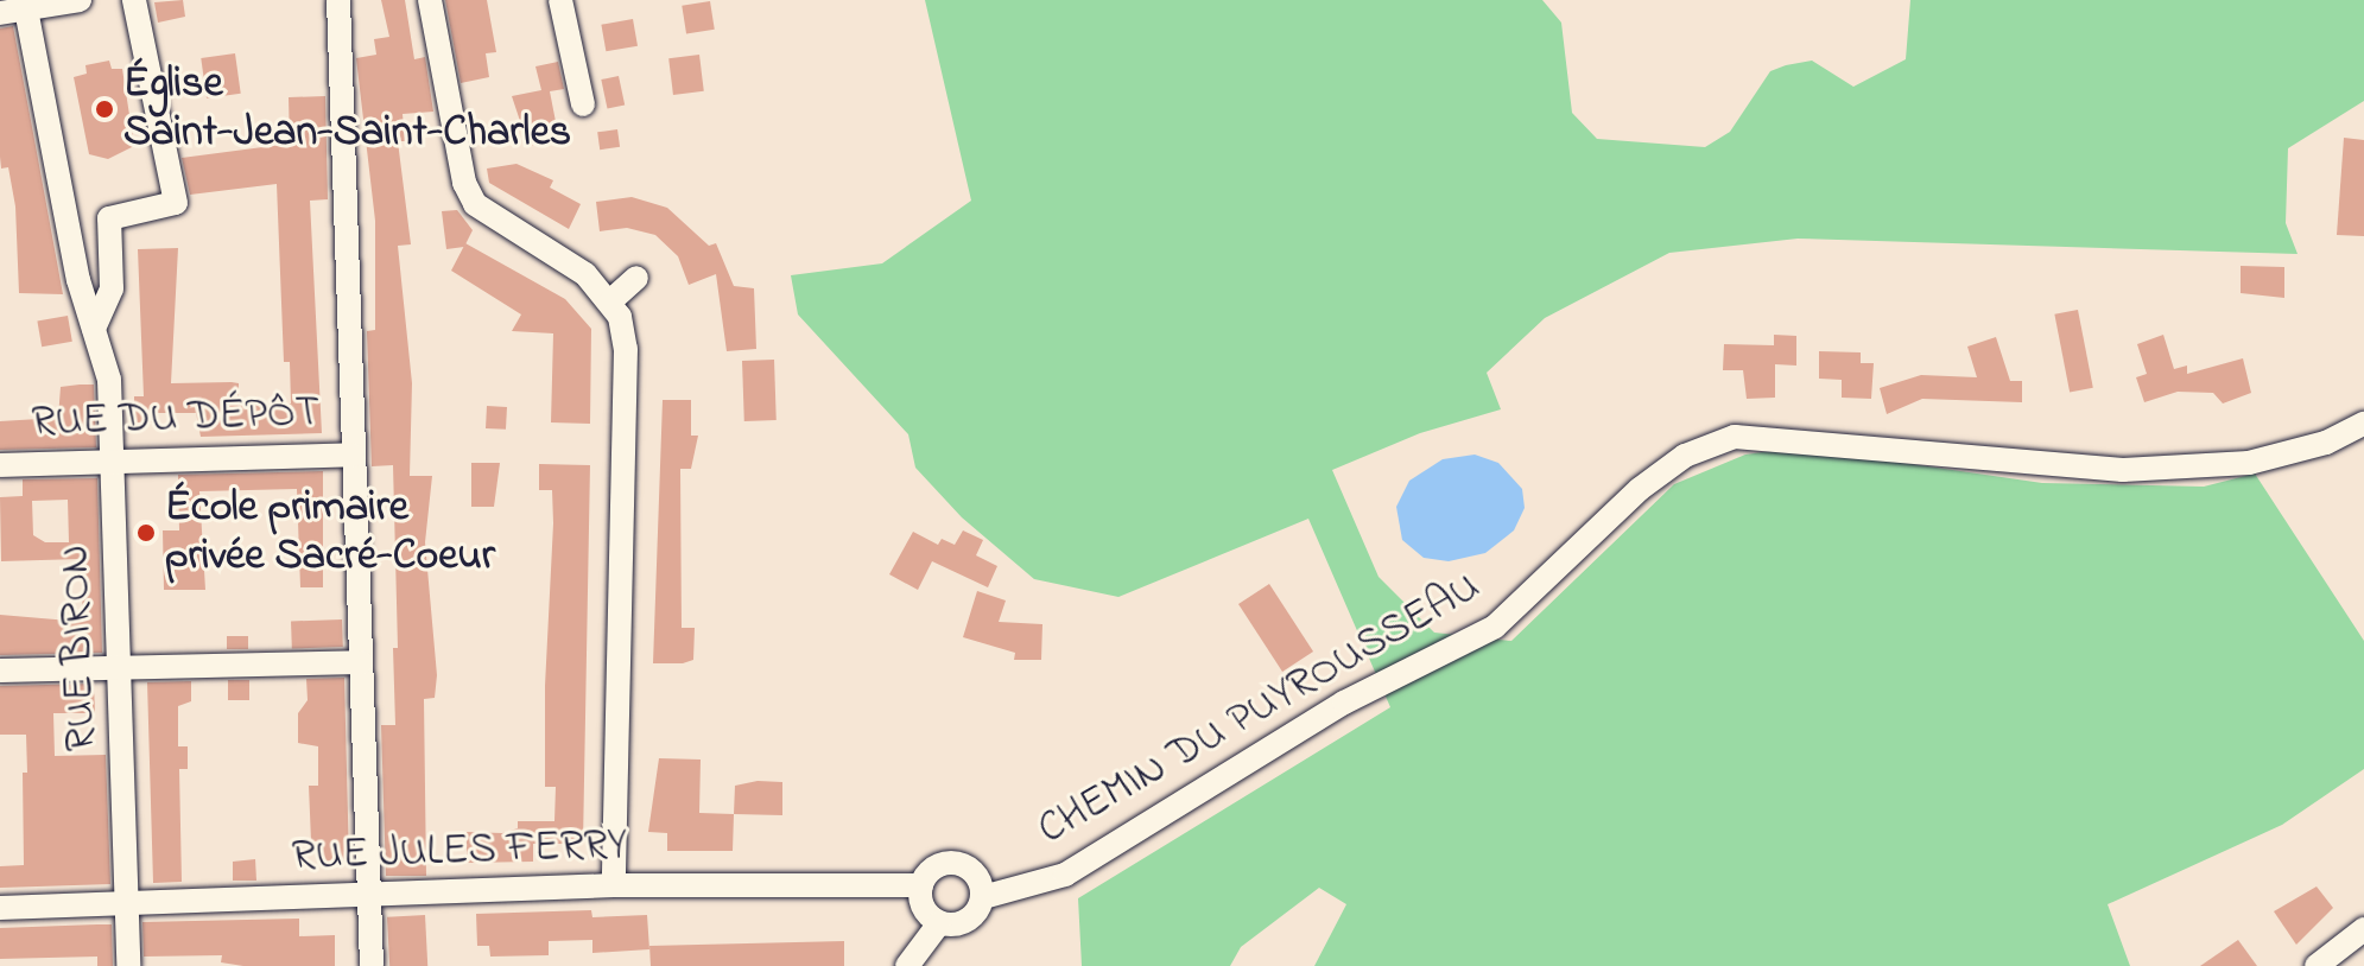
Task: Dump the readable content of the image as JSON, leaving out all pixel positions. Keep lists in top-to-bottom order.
{
  "streets": {
    "street": [
      "RUE DU DÉPÔT",
      "RUE BIRON",
      "CHEMIN DU PUYROUSSEAU",
      "RUE JULES FERRY"
    ]
  },
  "crossings": [
    ["RUE DU DÉPÔT", "RUE BIRON"],
    ["RUE BIRON", "RUE JULES FERRY"],
    ["CHEMIN DU PUYROUSSEAU", "RUE JULES FERRY"]
  ],
  "places": ["Église Saint-Jean-Saint-Charles", "École primaire privée Sacré-Coeur"]
}
